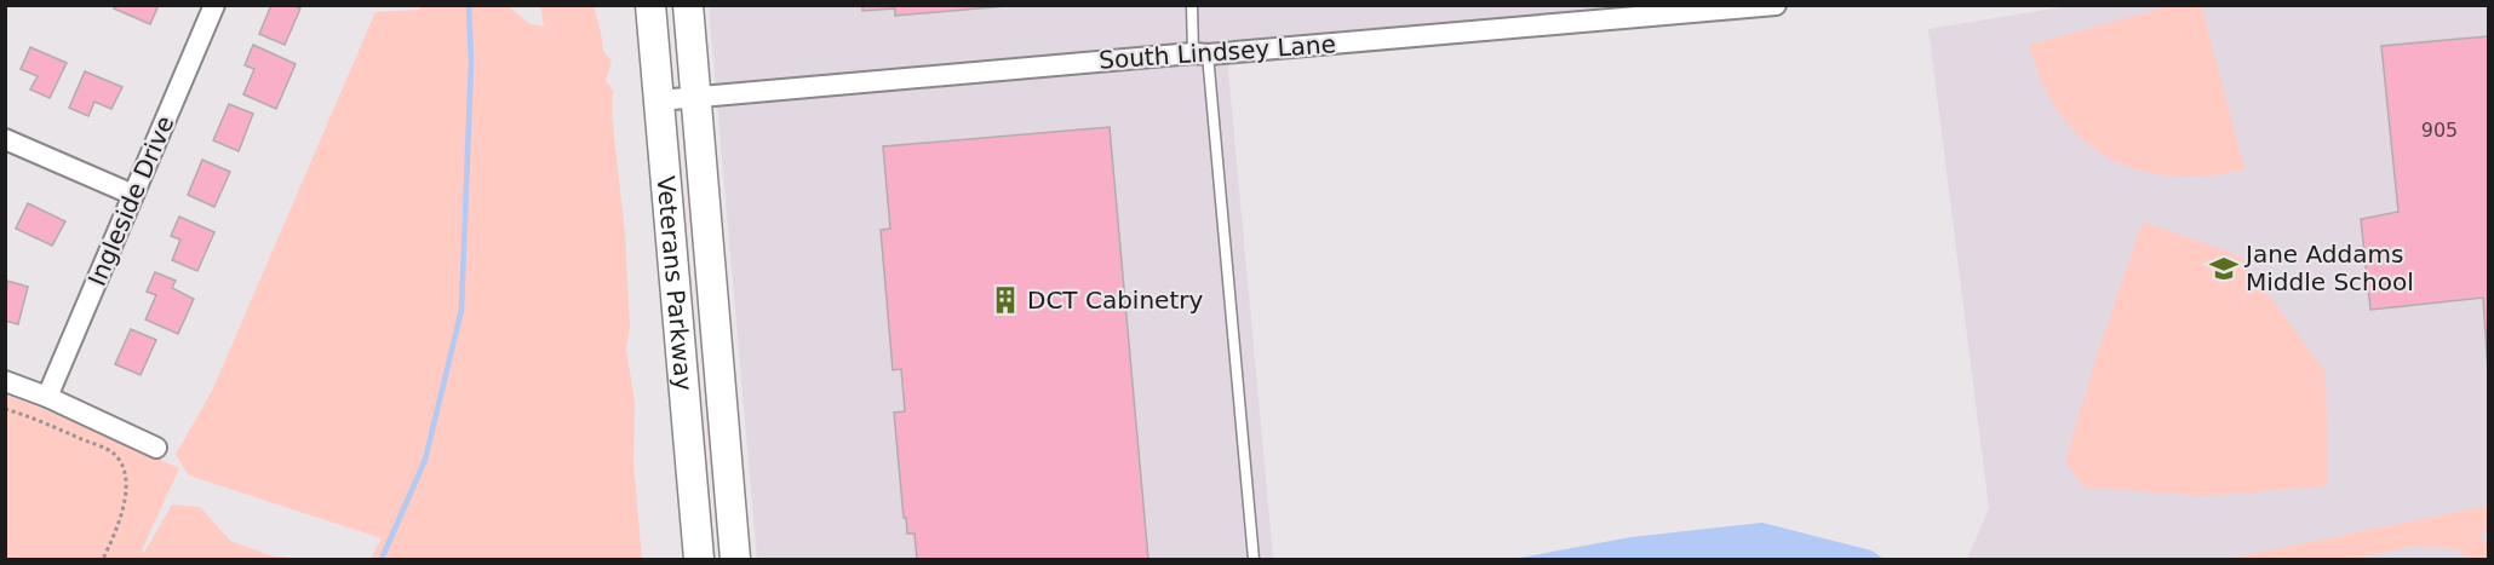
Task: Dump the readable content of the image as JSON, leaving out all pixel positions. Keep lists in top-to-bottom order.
{
  "streets": {
    "main road": ["Veterans Parkway"],
    "street": ["South Lindsey Lane", "Ingleside Drive"]
  },
  "crossings": [
    ["South Lindsey Lane", "Veterans Parkway"]
  ],
  "places": {
    "school or university": ["Jane Addams Middle School"],
    "building": ["DCT Cabinetry"]
  },
  "house_numbers": ["905"]
}
